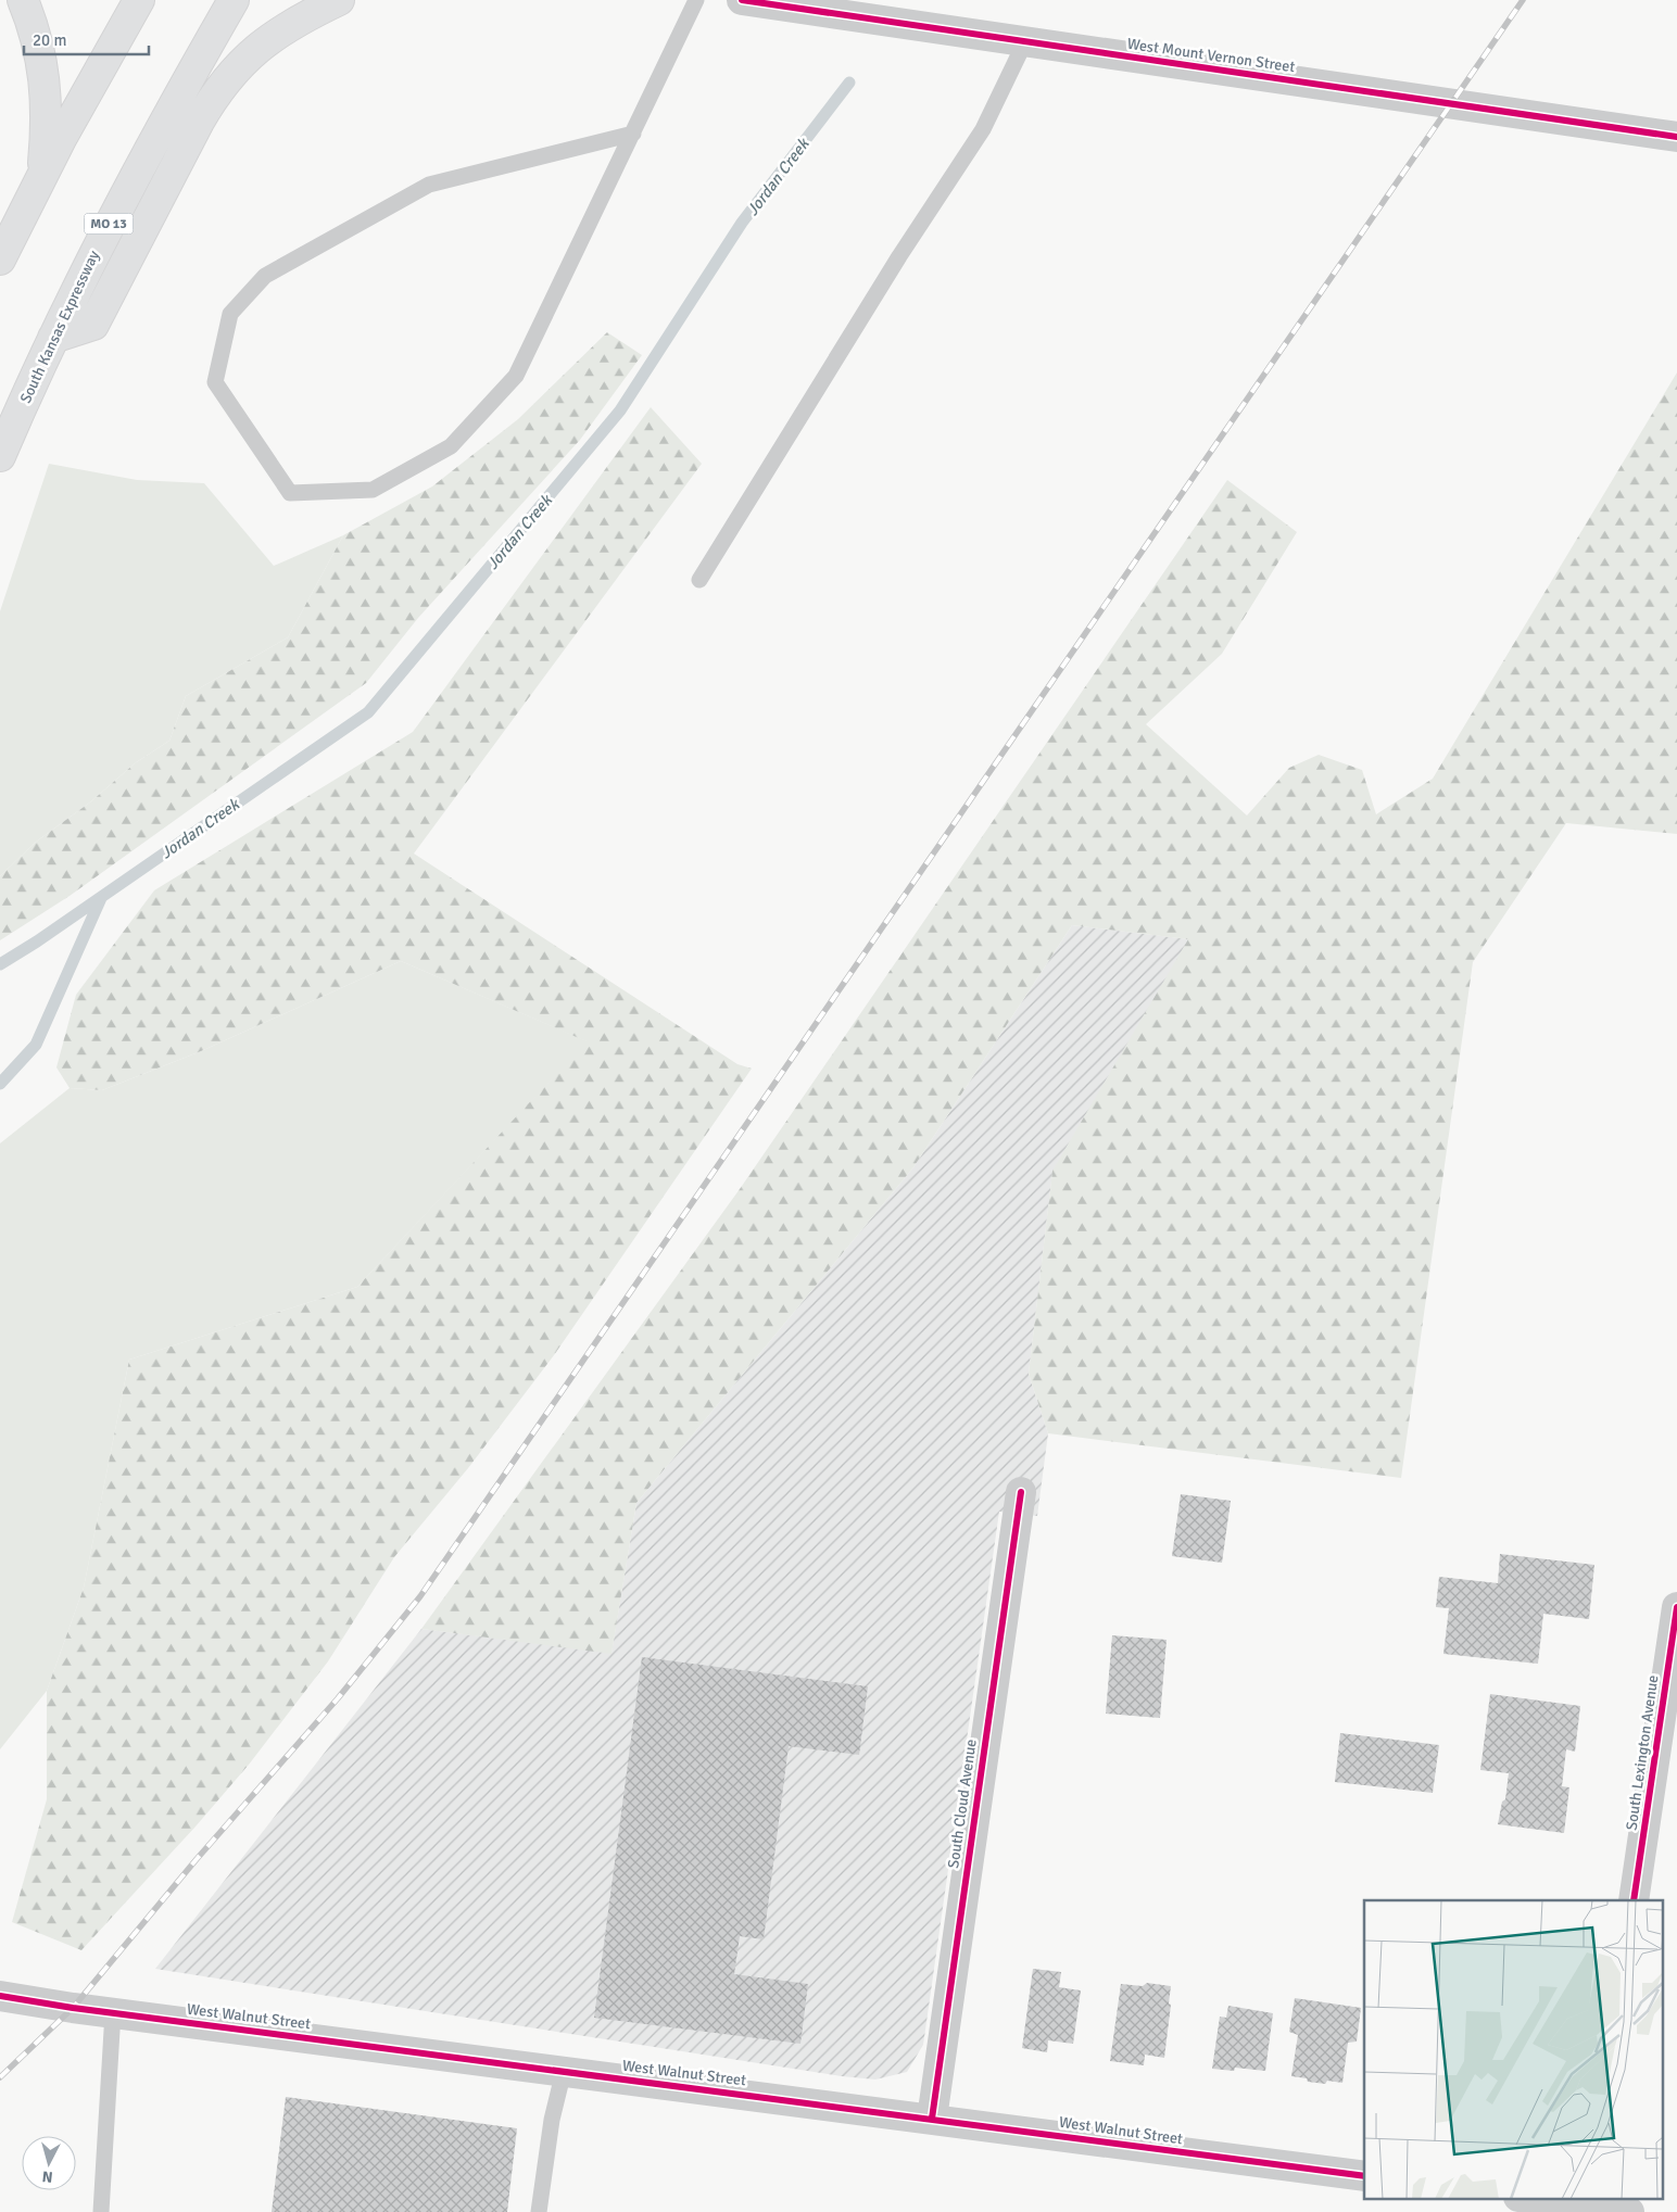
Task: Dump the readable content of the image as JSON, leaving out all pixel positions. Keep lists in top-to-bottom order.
{
  "streets": {
    "main road": ["MO 13", "South Kansas Expressway"],
    "street": [
      "West Mount Vernon Street",
      "South Lexington Avenue",
      "South Cloud Avenue",
      "West Walnut Street"
    ]
  },
  "crossings": [
    ["South Cloud Avenue", "West Walnut Street"]
  ],
  "water": ["Jordan Creek"],
  "scale_bar": "20 m",
  "north": "bottom"
}
